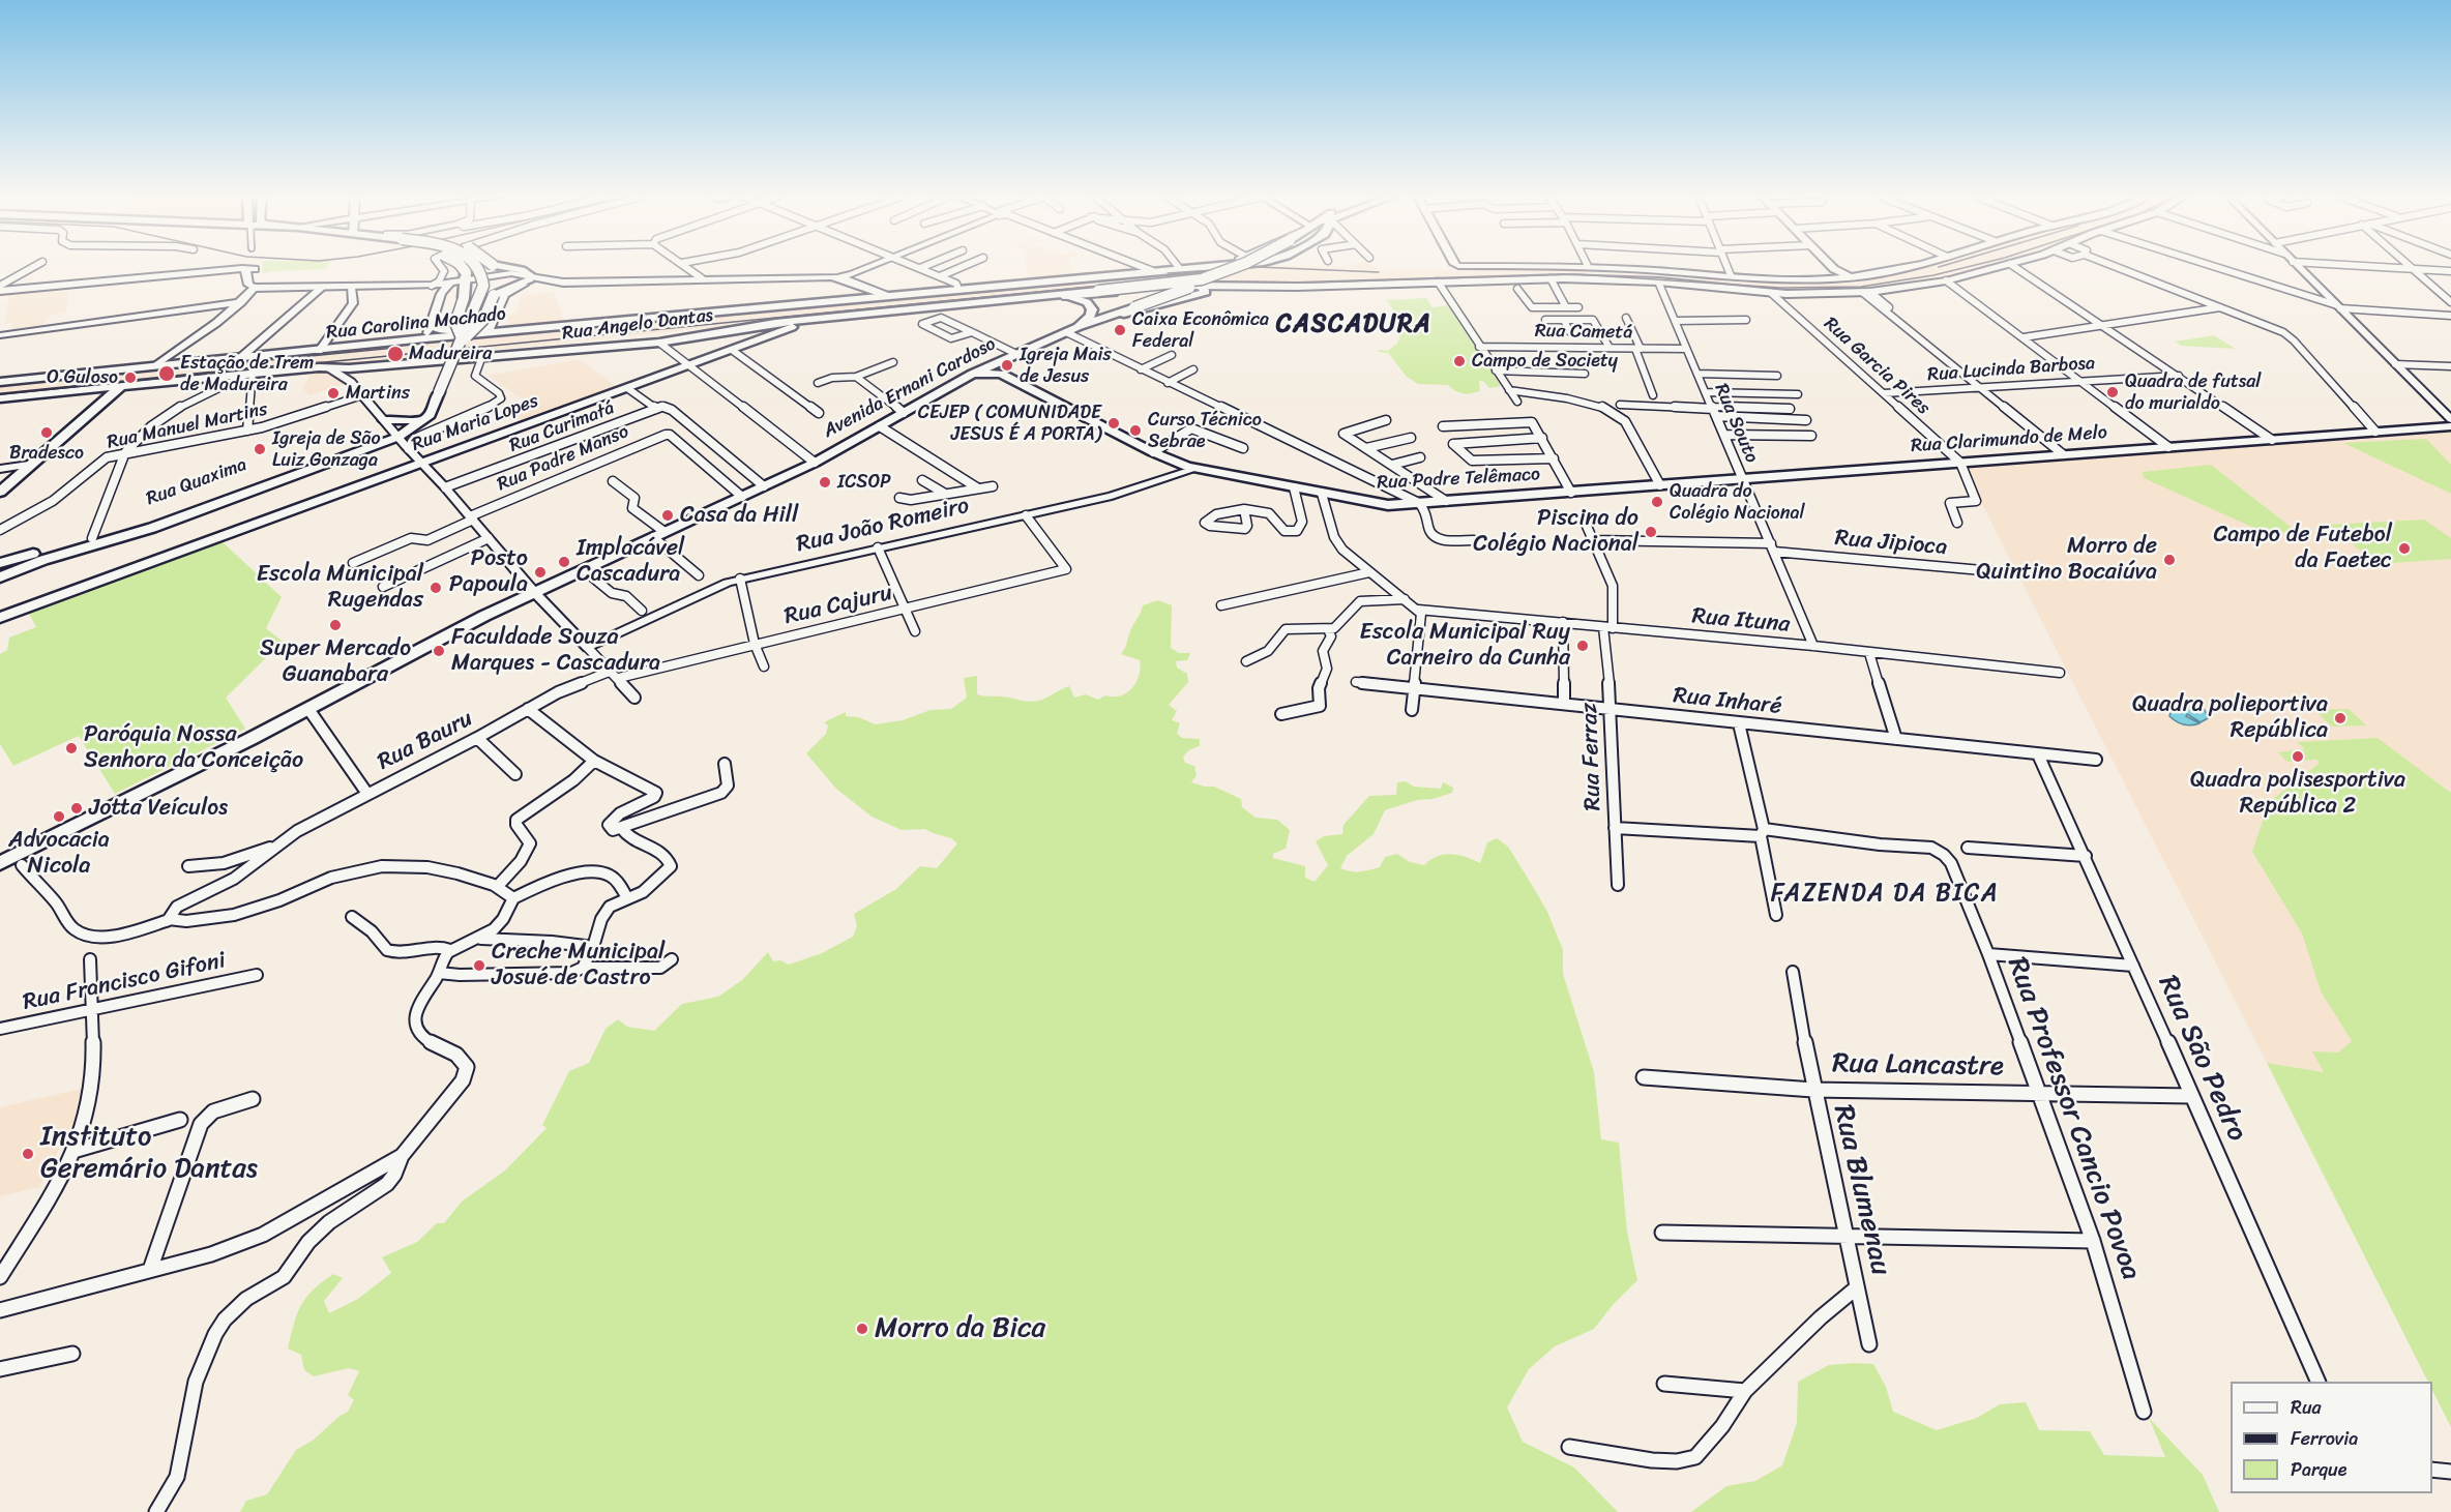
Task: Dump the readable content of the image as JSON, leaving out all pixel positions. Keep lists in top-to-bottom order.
{
  "streets": {
    "main road": [
      "Rua Carolina Machado",
      "Rua Angelo Dantas",
      "Avenida Ernani Cardoso",
      "Rua Maria Lopes",
      "Rua Clarimundo de Melo",
      "Rua Padre Telêmaco",
      "Rua Quaxima"
    ],
    "street": [
      "Rua Cametá",
      "Rua Garcia Pires",
      "Rua Lucinda Barbosa",
      "Rua Souto",
      "Rua Manuel Martins",
      "Rua Curimatá",
      "Rua Padre Manso",
      "Rua João Romeiro",
      "Rua Jipioca",
      "Rua Cajuru",
      "Rua Ituna",
      "Rua Inharé",
      "Rua Bauru",
      "Rua Ferraz",
      "Rua Francisco Gifoni",
      "Rua São Pedro",
      "Rua Lancastre",
      "Rua Professor Cancio Povoa",
      "Rua Blumenau"
    ]
  },
  "crossings": [
    ["Rua Angelo Dantas", "Rua Maria Lopes"],
    ["Rua Cametá", "Rua Souto"],
    ["Rua Garcia Pires", "Rua Lucinda Barbosa"],
    ["Rua Garcia Pires", "Rua Clarimundo de Melo"],
    ["Avenida Ernani Cardoso", "Rua Padre Manso"],
    ["Avenida Ernani Cardoso", "Rua Padre Telêmaco"],
    ["Avenida Ernani Cardoso", "Rua Bauru"],
    ["Rua Maria Lopes", "Rua Curimatá"],
    ["Rua Souto", "Rua Clarimundo de Melo"],
    ["Rua Souto", "Rua Jipioca"],
    ["Rua Souto", "Rua Ituna"],
    ["Rua Clarimundo de Melo", "Rua Padre Telêmaco"],
    ["Rua Padre Telêmaco", "Rua João Romeiro"],
    ["Rua João Romeiro", "Rua Cajuru"],
    ["Rua Jipioca", "Rua Ferraz"],
    ["Rua Ituna", "Rua Ferraz"],
    ["Rua Inharé", "Rua Ferraz"],
    ["Rua Inharé", "Rua São Pedro"],
    ["Rua São Pedro", "Rua Lancastre"],
    ["Rua Lancastre", "Rua Professor Cancio Povoa"],
    ["Rua Lancastre", "Rua Blumenau"]
  ],
  "districts": ["CASCADURA", "FAZENDA DA BICA"],
  "places": [
    "Caixa Econômica Federal",
    "Madureira",
    "Campo de Society",
    "Igreja Mais de Jesus",
    "Estação de Trem de Madureira",
    "O Guloso",
    "Quadra de futsal do murialdo",
    "Martins",
    "CEJEP ( COMUNIDADE JESUS É A PORTA)",
    "Curso Técnico Sebrae",
    "Bradesco",
    "Igreja de São Luiz Gonzaga",
    "ICSOP",
    "Quadra do Colégio Nacional",
    "Casa da Hill",
    "Piscina do Colégio Nacional",
    "Campo de Futebol da Faetec",
    "Morro de Quintino Bocaiúva",
    "Implacável Cascadura",
    "Posto Papoula",
    "Escola Municipal Rugendas",
    "Super Mercado Guanabara",
    "Escola Municipal Ruy Carneiro da Cunha",
    "Faculdade Souza Marques - Cascadura",
    "Quadra polieportiva República",
    "Paróquia Nossa Senhora da Conceição",
    "Quadra polisesportiva República 2",
    "Jotta Veículos",
    "Advocacia Nicola",
    "Creche Municipal Josué de Castro",
    "Instituto Geremário Dantas",
    "Morro da Bica"
  ],
  "legend": ["Rua", "Ferrovia", "Parque"]
}
